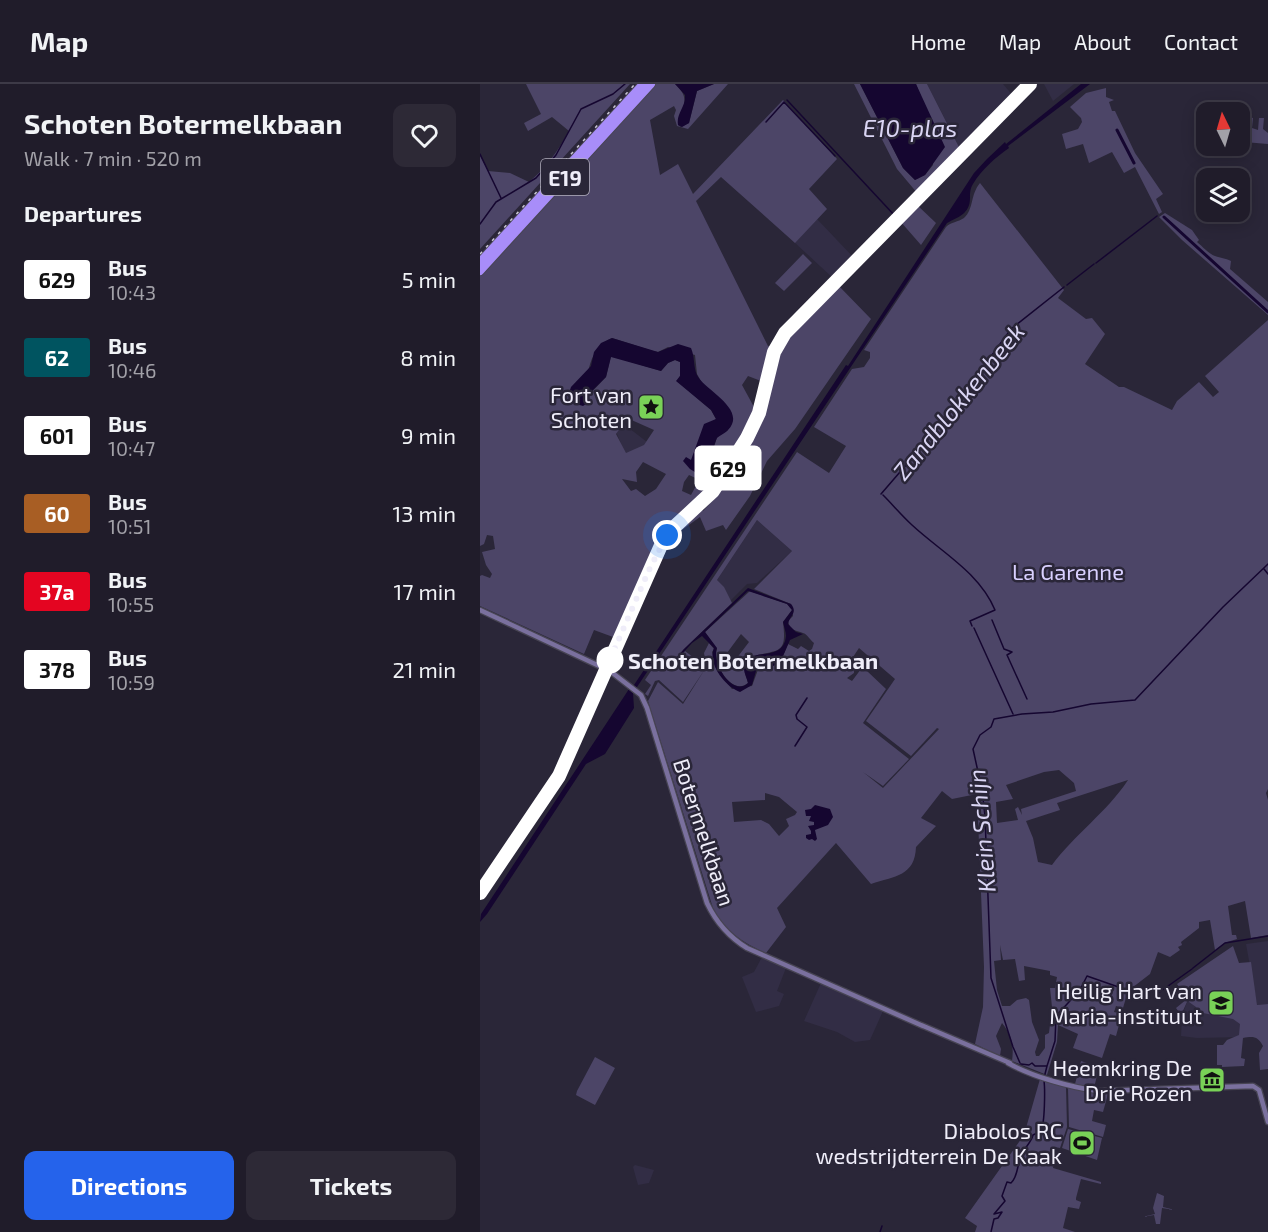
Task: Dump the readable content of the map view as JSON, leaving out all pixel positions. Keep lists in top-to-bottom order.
{
  "streets": {
    "highway": ["E19"],
    "main road": ["Botermelkbaan"]
  },
  "water": ["E10-plas", "Zandblokkenbeek", "Klein Schijn"],
  "parks": ["La Garenne"],
  "places": {
    "place": ["Fort van Schoten"],
    "other": ["Schoten Botermelkbaan"],
    "school or university": ["Heilig Hart van Maria-instituut"],
    "museum": ["Heemkring De Drie Rozen"],
    "sports": ["Diabolos RC wedstrijdterrein De Kaak"]
  },
  "lines": ["bus line 629"],
  "north": "top",
  "page": {
    "header": "Map",
    "nav": [
      "Home",
      "Map",
      "About",
      "Contact"
    ],
    "heading": [
      ["Schoten Botermelkbaan", "Walk · 7 min · 520 m"],
      "Departures"
    ],
    "on_map": "629",
    "list": [
      {
        "mark": "629",
        "name": "Bus",
        "note": "10:43",
        "value": "5 min"
      },
      {
        "mark": "62",
        "name": "Bus",
        "note": "10:46",
        "value": "8 min"
      },
      {
        "mark": "601",
        "name": "Bus",
        "note": "10:47",
        "value": "9 min"
      },
      {
        "mark": "60",
        "name": "Bus",
        "note": "10:51",
        "value": "13 min"
      },
      {
        "mark": "37a",
        "name": "Bus",
        "note": "10:55",
        "value": "17 min"
      },
      {
        "mark": "378",
        "name": "Bus",
        "note": "10:59",
        "value": "21 min"
      }
    ],
    "buttons": ["Directions", "Tickets"]
  }
}
